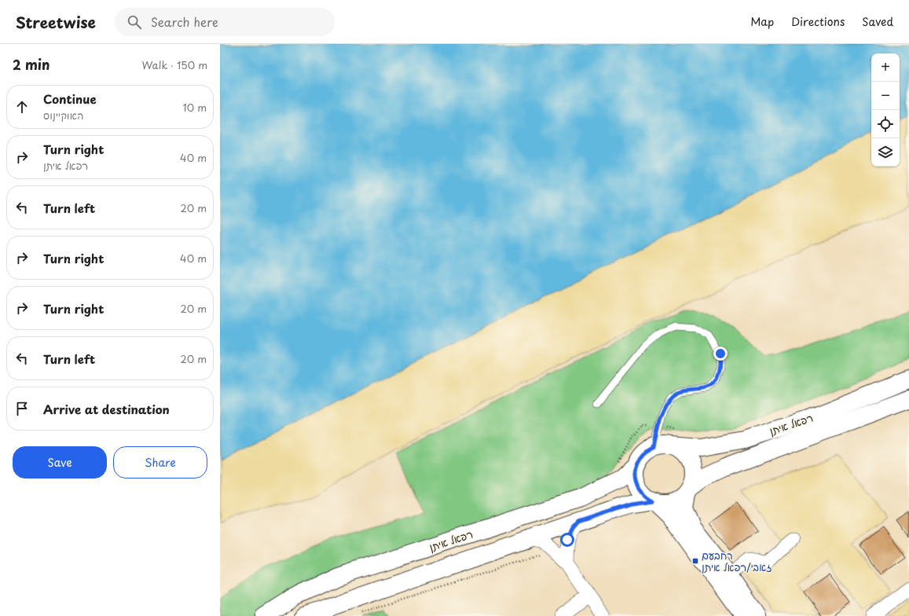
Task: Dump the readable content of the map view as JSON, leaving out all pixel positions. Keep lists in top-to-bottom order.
{
  "streets": {
    "street": ["רפאל איתן"]
  },
  "places": {
    "transit": ["רחבעם זאבי/רפאל איתן"]
  },
  "page": {
    "header": "Streetwise",
    "search": "Search here",
    "nav": ["Map", "Directions", "Saved"],
    "heading": ["2 min", "Walk · 150 m"],
    "map_buttons": ["+", "−"],
    "list": [
      ["Continue", "האוקיינוס", "10 m"],
      ["Turn right", "רפאל איתן", "40 m"],
      ["Turn left", "20 m"],
      ["Turn right", "40 m"],
      ["Turn right", "20 m"],
      ["Turn left", "20 m"],
      "Arrive at destination"
    ],
    "buttons": ["Save", "Share"]
  }
}
